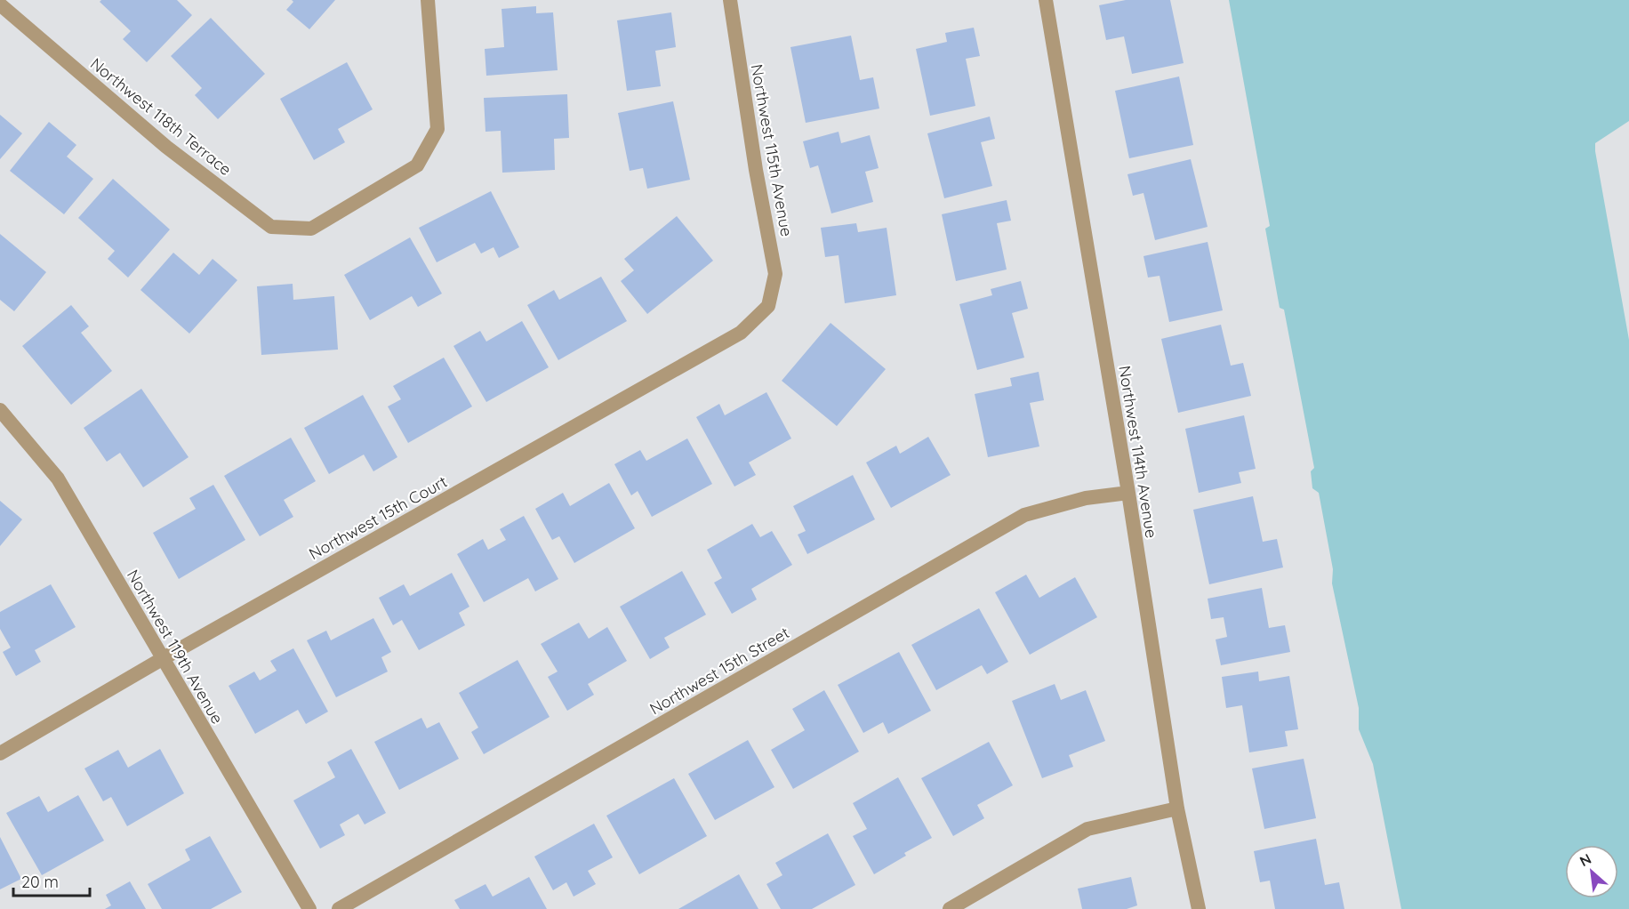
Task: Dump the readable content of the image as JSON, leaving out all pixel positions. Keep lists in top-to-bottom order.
{
  "streets": {
    "street": [
      "Northwest 118th Terrace",
      "Northwest 115th Avenue",
      "Northwest 114th Avenue",
      "Northwest 15th Court",
      "Northwest 119th Avenue",
      "Northwest 15th Street"
    ]
  },
  "crossings": [
    ["Northwest 115th Avenue", "Northwest 15th Court"],
    ["Northwest 114th Avenue", "Northwest 15th Street"],
    ["Northwest 15th Court", "Northwest 119th Avenue"]
  ],
  "scale_bar": "20 m",
  "north": "top left"
}
